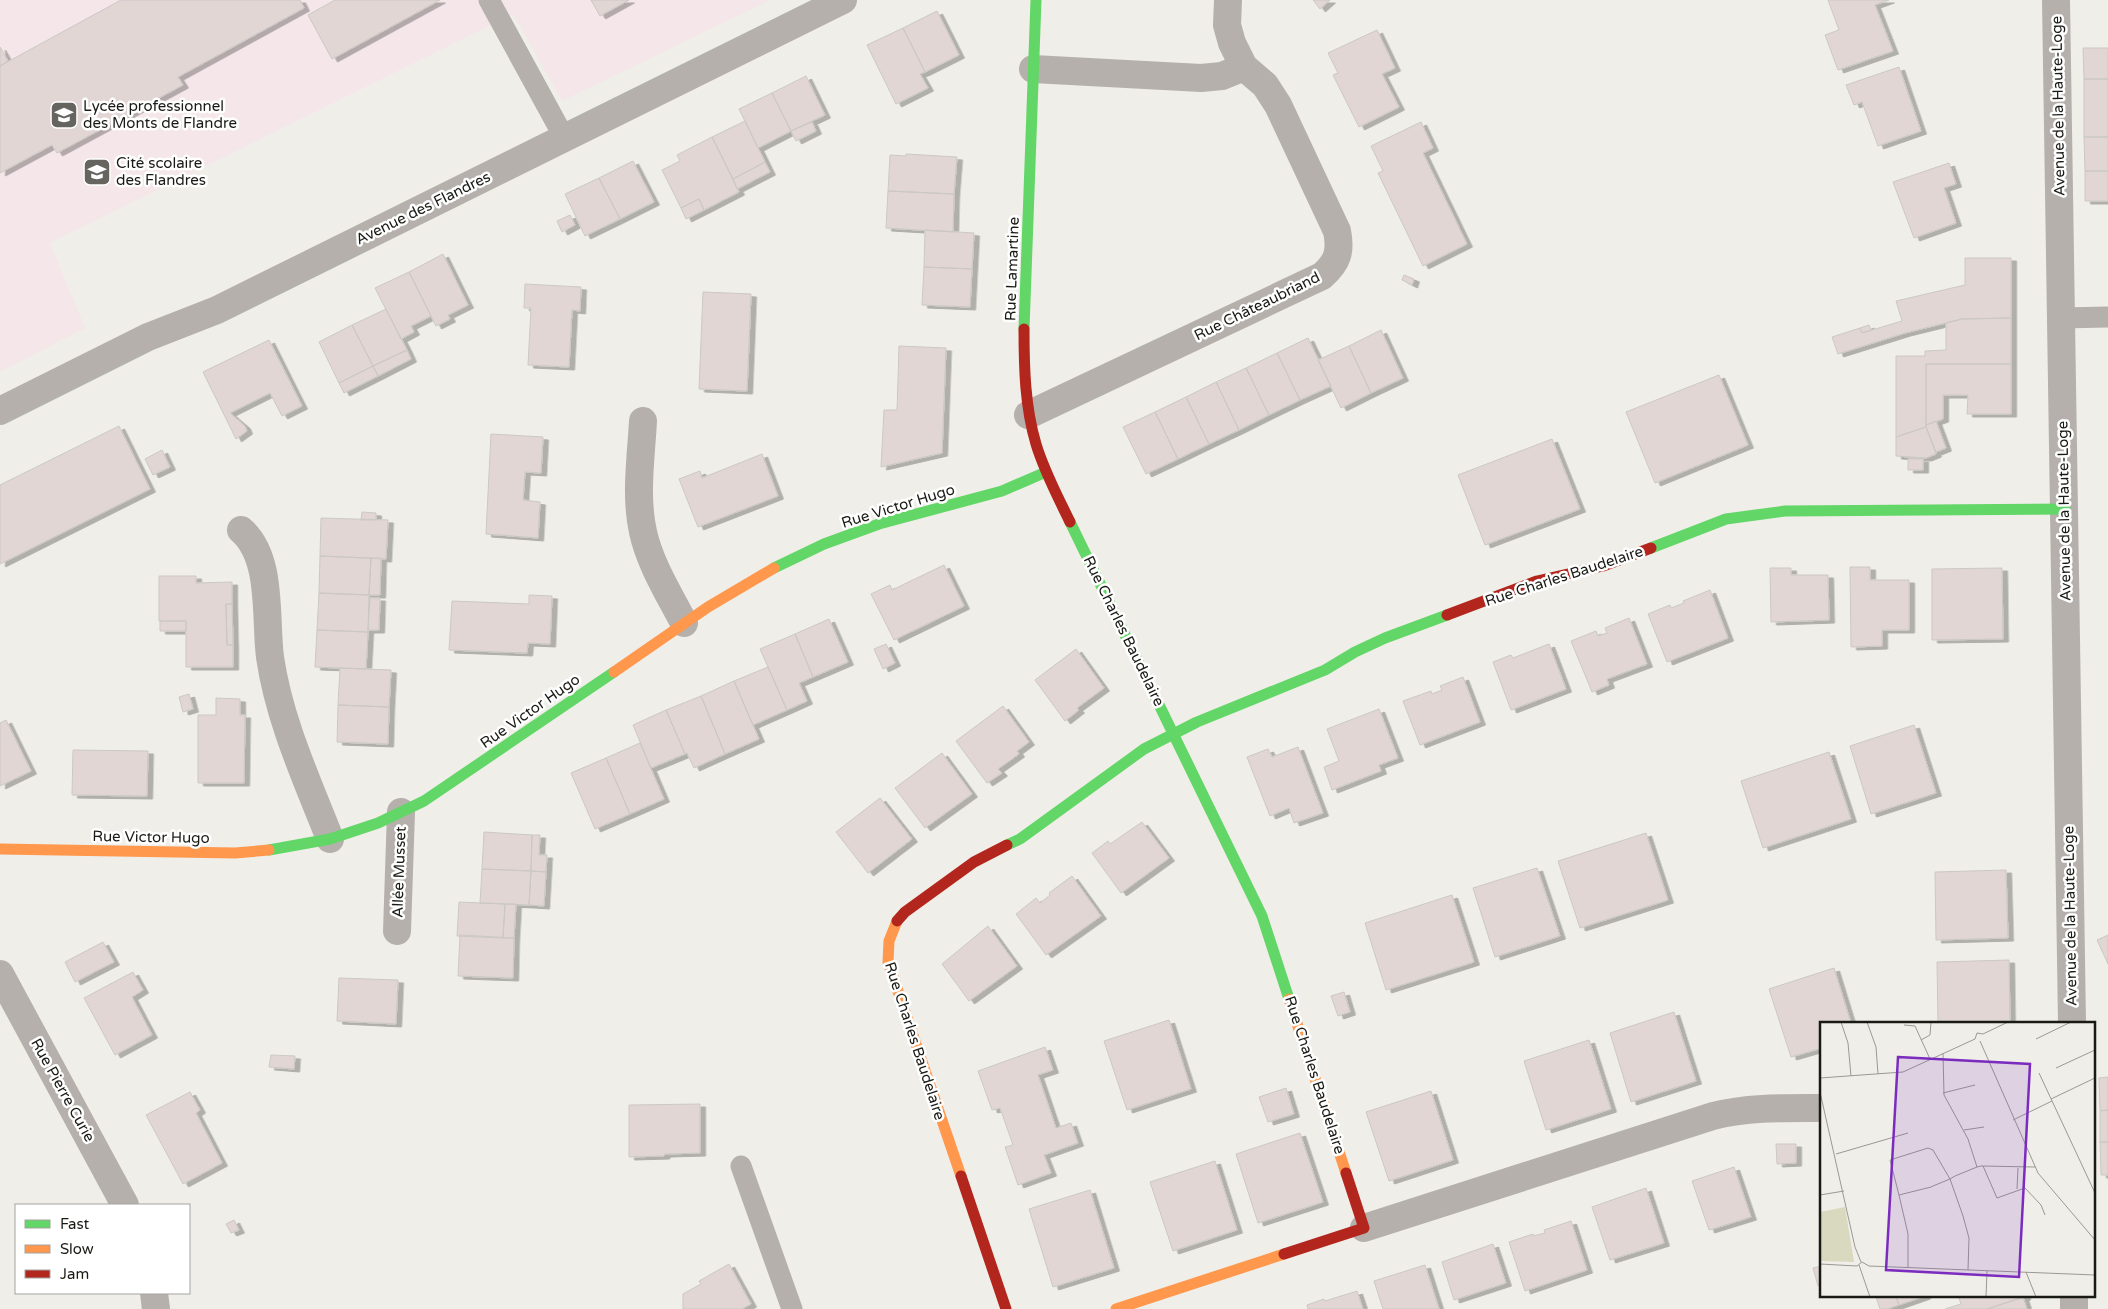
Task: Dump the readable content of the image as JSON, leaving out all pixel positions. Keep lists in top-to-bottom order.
{
  "streets": {
    "street": [
      "Avenue de la Haute-Loge",
      "Avenue des Flandres",
      "Rue Lamartine",
      "Rue Châteaubriand",
      "Rue Victor Hugo",
      "Rue Charles Baudelaire",
      "Allée Musset",
      "Rue Pierre Curie"
    ]
  },
  "crossings": [
    ["Avenue de la Haute-Loge", "Rue Charles Baudelaire"],
    ["Rue Lamartine", "Rue Châteaubriand"],
    ["Rue Lamartine", "Rue Victor Hugo"],
    ["Rue Lamartine", "Rue Charles Baudelaire"],
    ["Rue Victor Hugo", "Allée Musset"]
  ],
  "places": {
    "school or university": ["Lycée professionnel des Monts de Flandre", "Cité scolaire des Flandres"]
  },
  "legend": ["Fast", "Slow", "Jam"]
}
